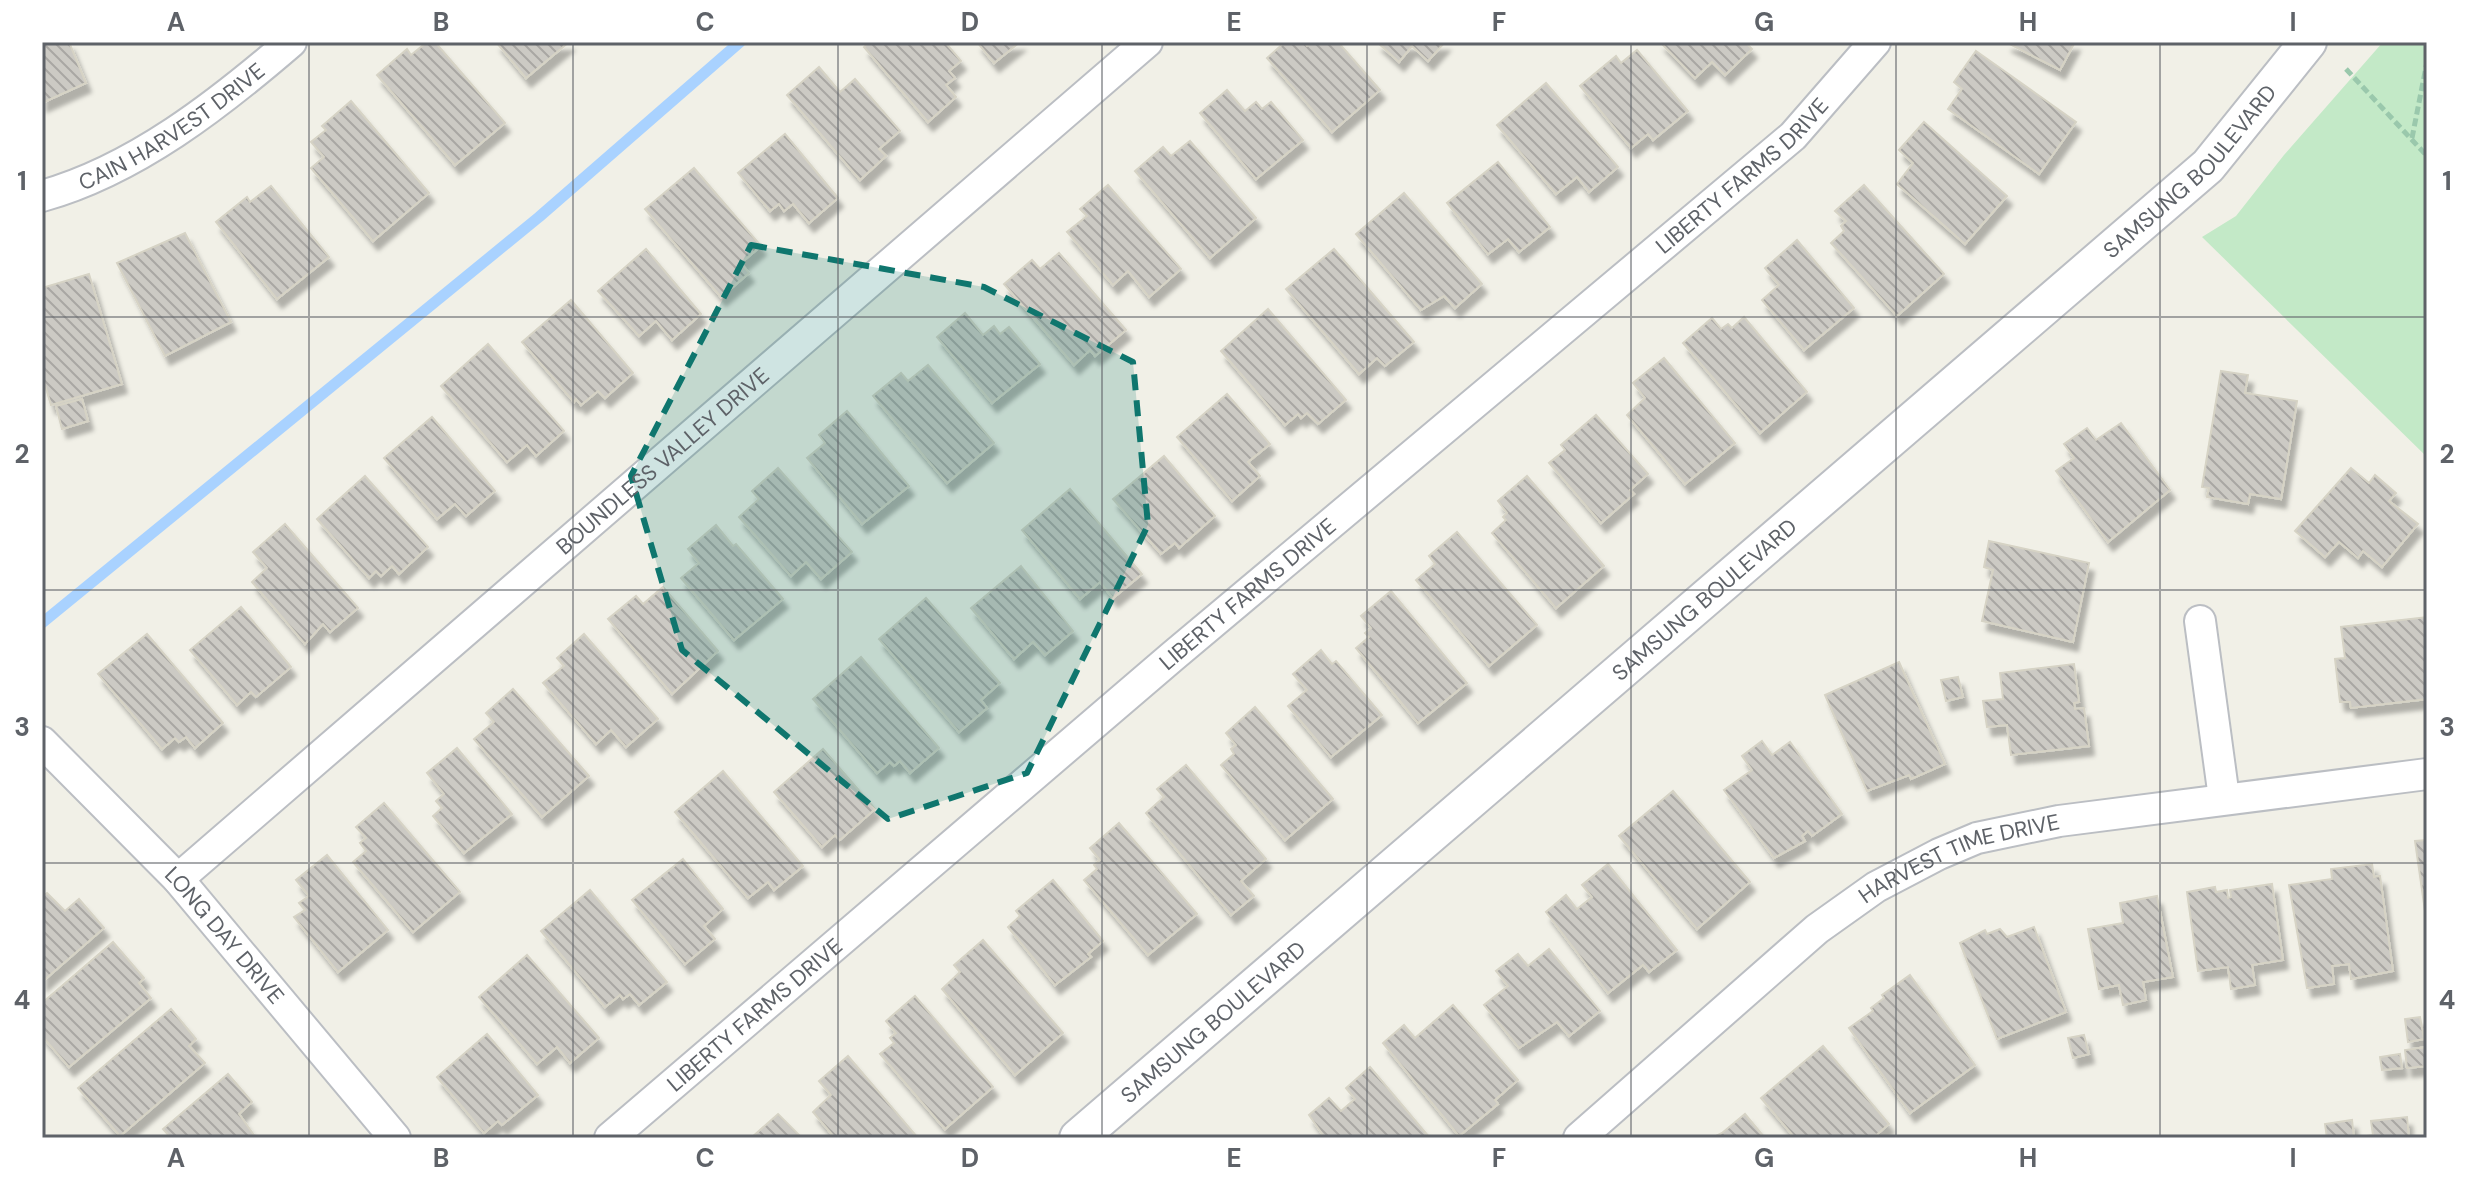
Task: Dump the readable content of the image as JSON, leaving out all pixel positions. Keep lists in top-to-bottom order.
{
  "streets": {
    "street": [
      "CAIN HARVEST DRIVE",
      "SAMSUNG BOULEVARD",
      "LIBERTY FARMS DRIVE",
      "BOUNDLESS VALLEY DRIVE",
      "HARVEST TIME DRIVE",
      "LONG DAY DRIVE"
    ]
  },
  "crossings": [
    ["BOUNDLESS VALLEY DRIVE", "LONG DAY DRIVE"]
  ],
  "grid": {
    "columns": [
      "A",
      "B",
      "C",
      "D",
      "E",
      "F",
      "G",
      "H",
      "I"
    ],
    "rows": [
      "1",
      "2",
      "3",
      "4"
    ]
  }
}
